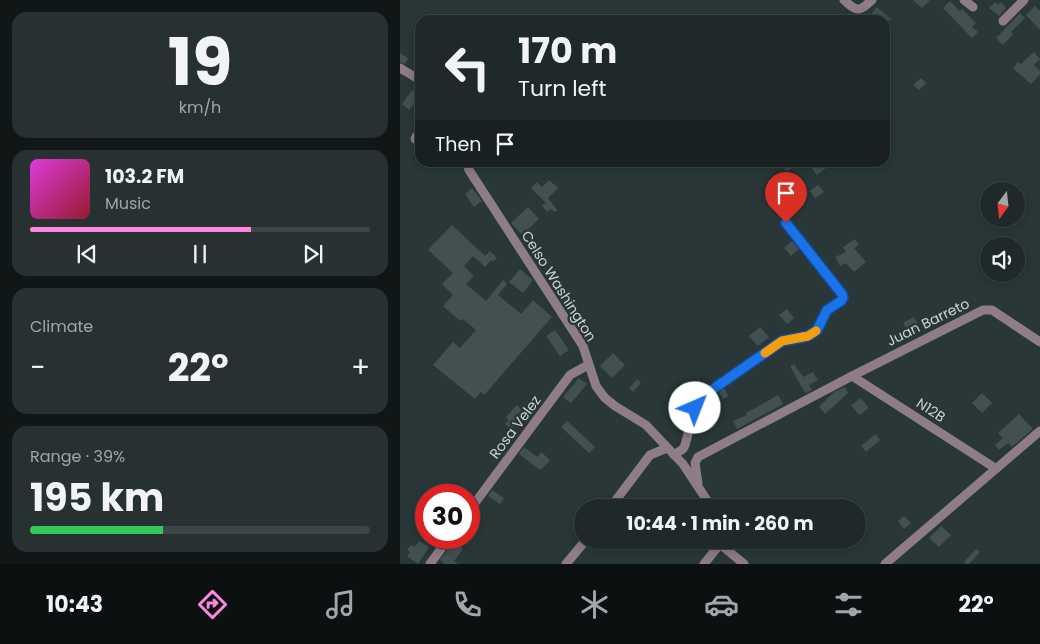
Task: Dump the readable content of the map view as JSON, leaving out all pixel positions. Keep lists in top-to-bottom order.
{
  "streets": {
    "street": [
      "Celso Washington",
      "Juan Barreto",
      "N12B",
      "Rosa Velez"
    ]
  },
  "crossings": [
    ["Celso Washington", "Rosa Velez"],
    ["Juan Barreto", "N12B"]
  ],
  "north": "bottom",
  "page": {
    "tile": [
      ["19", "km/h"],
      "Climate",
      ["Range · 39%", "195 km"]
    ],
    "turn": ["170 m", "Turn left"],
    "then": "Then",
    "song": ["103.2 FM", "Music"],
    "heat": ["−", "22°", "+"],
    "limit": "30",
    "trip": "10:44 · 1 min · 260 m",
    "tabs": ["10:43", "22°"]
  }
}
